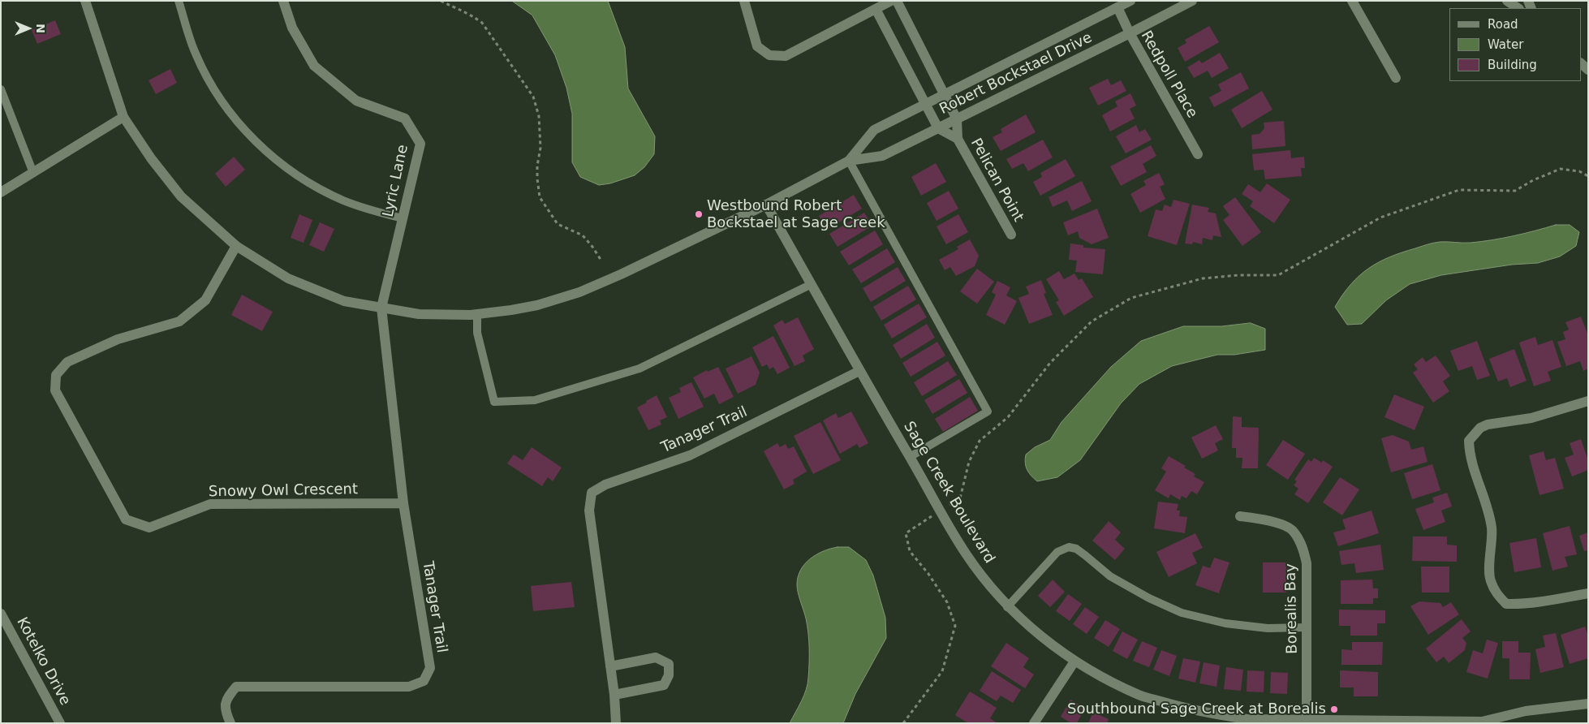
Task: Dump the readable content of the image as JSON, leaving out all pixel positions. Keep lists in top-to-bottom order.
{
  "streets": {
    "street": [
      "Robert Bockstael Drive",
      "Redpoll Place",
      "Pelican Point",
      "Lyric Lane",
      "Tanager Trail",
      "Snowy Owl Crescent",
      "Sage Creek Boulevard",
      "Borealis Bay",
      "Kotelko Drive"
    ]
  },
  "crossings": [
    ["Robert Bockstael Drive", "Redpoll Place"],
    ["Robert Bockstael Drive", "Pelican Point"],
    ["Robert Bockstael Drive", "Lyric Lane"],
    ["Robert Bockstael Drive", "Tanager Trail"],
    ["Robert Bockstael Drive", "Snowy Owl Crescent"],
    ["Robert Bockstael Drive", "Sage Creek Boulevard"],
    ["Lyric Lane", "Tanager Trail"],
    ["Tanager Trail", "Snowy Owl Crescent"],
    ["Tanager Trail", "Sage Creek Boulevard"],
    ["Sage Creek Boulevard", "Borealis Bay"]
  ],
  "places": ["Westbound Robert Bockstael at Sage Creek", "Southbound Sage Creek at Borealis"],
  "legend": ["Road", "Water", "Building"],
  "north": "right"
}
